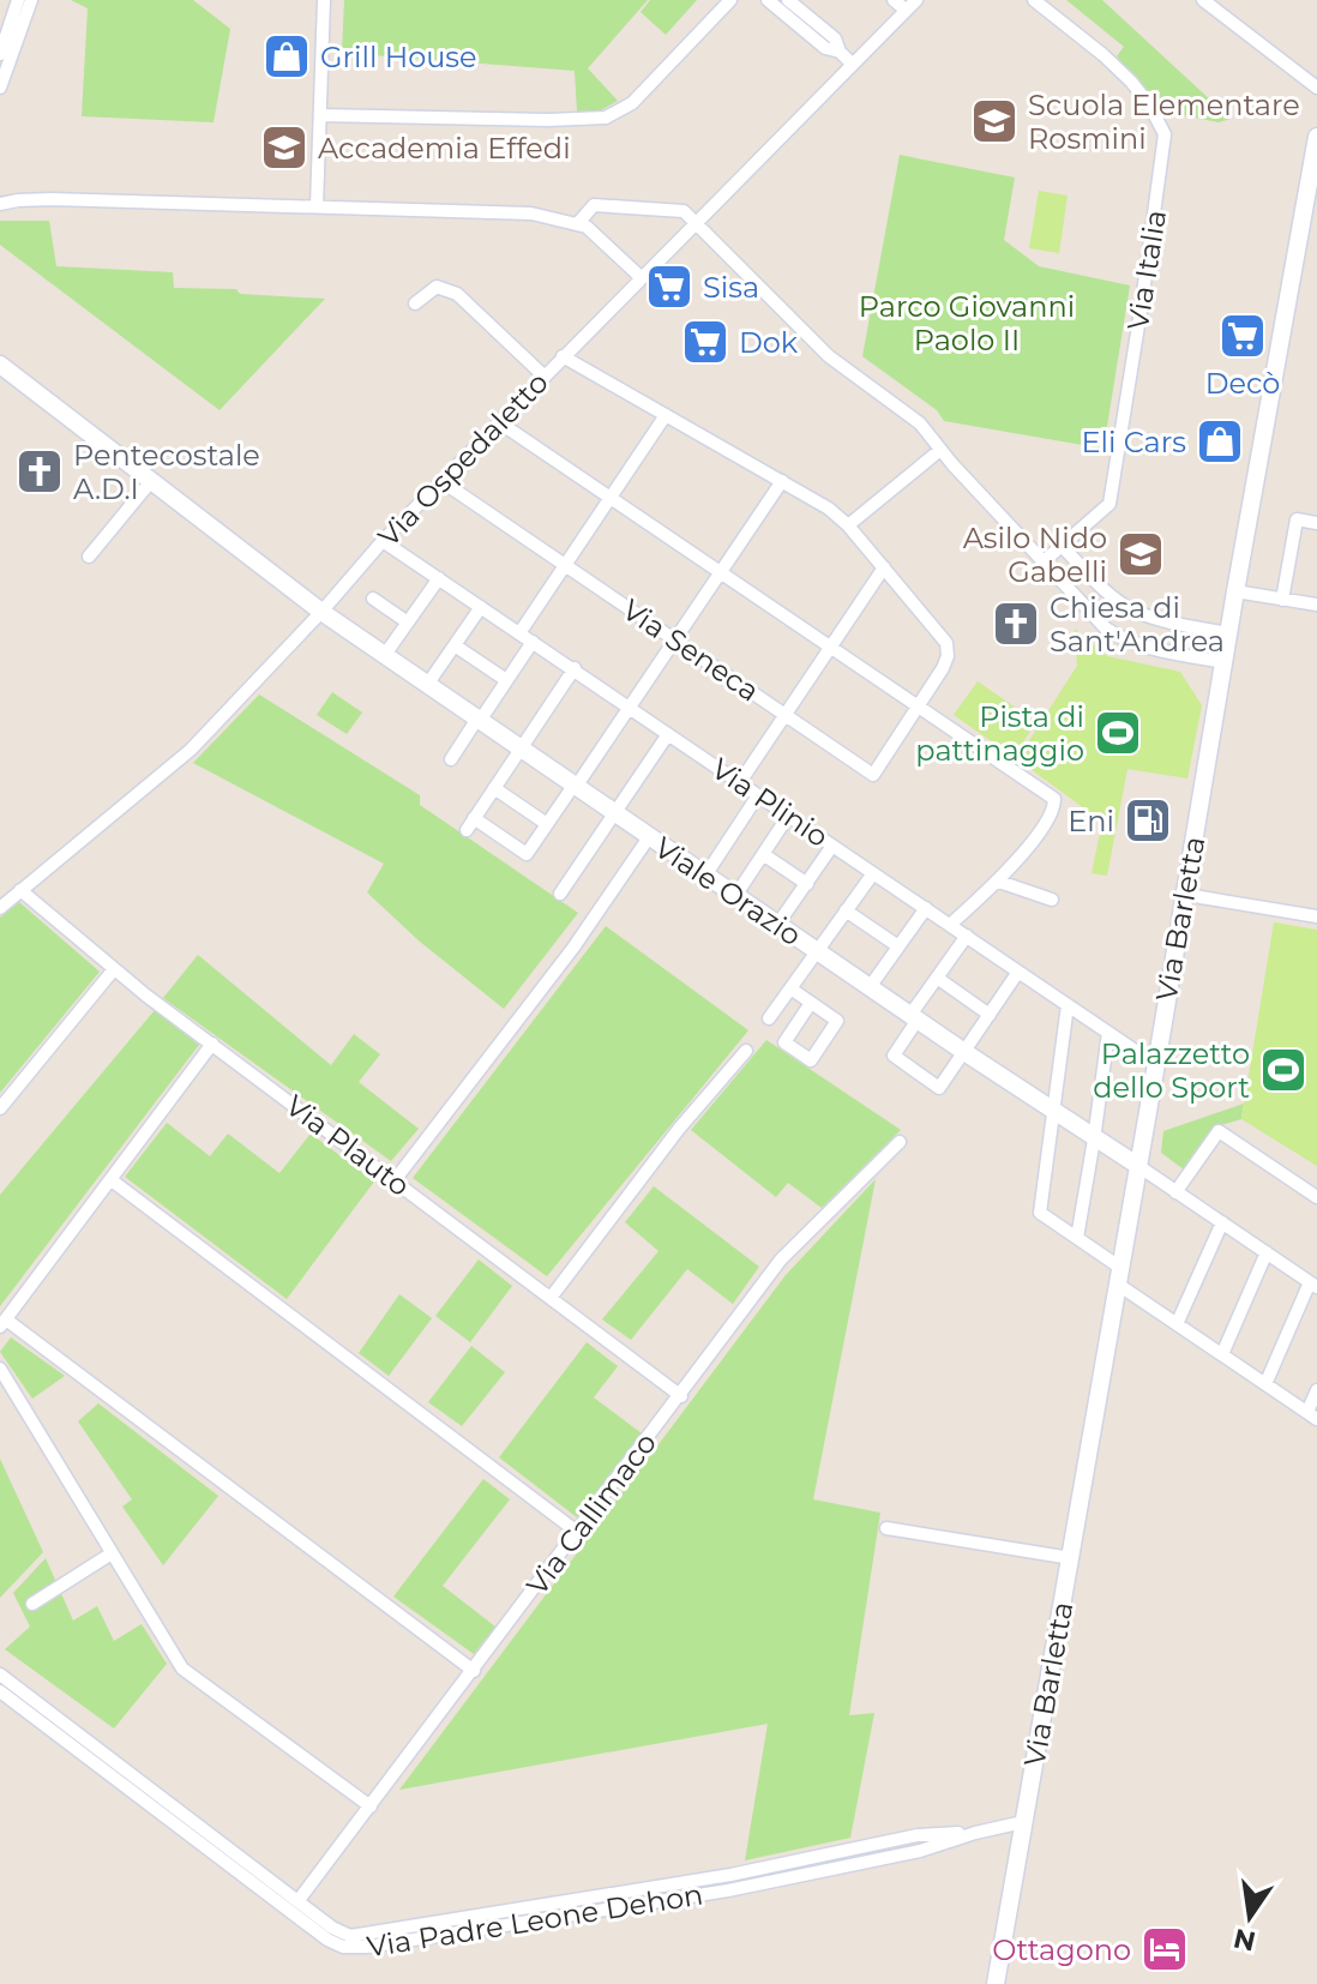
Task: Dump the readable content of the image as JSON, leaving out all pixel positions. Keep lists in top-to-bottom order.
{
  "streets": {
    "main road": ["Viale Orazio", "Via Barletta"],
    "street": [
      "Via Italia",
      "Via Ospedaletto",
      "Via Seneca",
      "Via Plinio",
      "Via Plauto",
      "Via Callimaco",
      "Via Padre Leone Dehon"
    ]
  },
  "crossings": [
    ["Via Ospedaletto", "Via Seneca"],
    ["Via Ospedaletto", "Via Plinio"],
    ["Via Ospedaletto", "Viale Orazio"],
    ["Via Ospedaletto", "Via Plauto"],
    ["Via Plinio", "Via Barletta"],
    ["Viale Orazio", "Via Barletta"],
    ["Via Barletta", "Via Padre Leone Dehon"],
    ["Via Plauto", "Via Callimaco"],
    ["Via Callimaco", "Via Padre Leone Dehon"]
  ],
  "parks": ["Parco Giovanni Paolo II"],
  "places": {
    "shop": ["Grill House", "Eli Cars"],
    "school or university": ["Scuola Elementare Rosmini", "Accademia Effedi", "Asilo Nido Gabelli"],
    "supermarket": ["Sisa", "Decò", "Dok"],
    "church": ["Pentecostale A.D.I", "Chiesa di Sant'Andrea"],
    "sports": ["Pista di pattinaggio", "Palazzetto dello Sport"],
    "fuel station": ["Eni"],
    "hotel": ["Ottagono"]
  },
  "north": "bottom"
}
